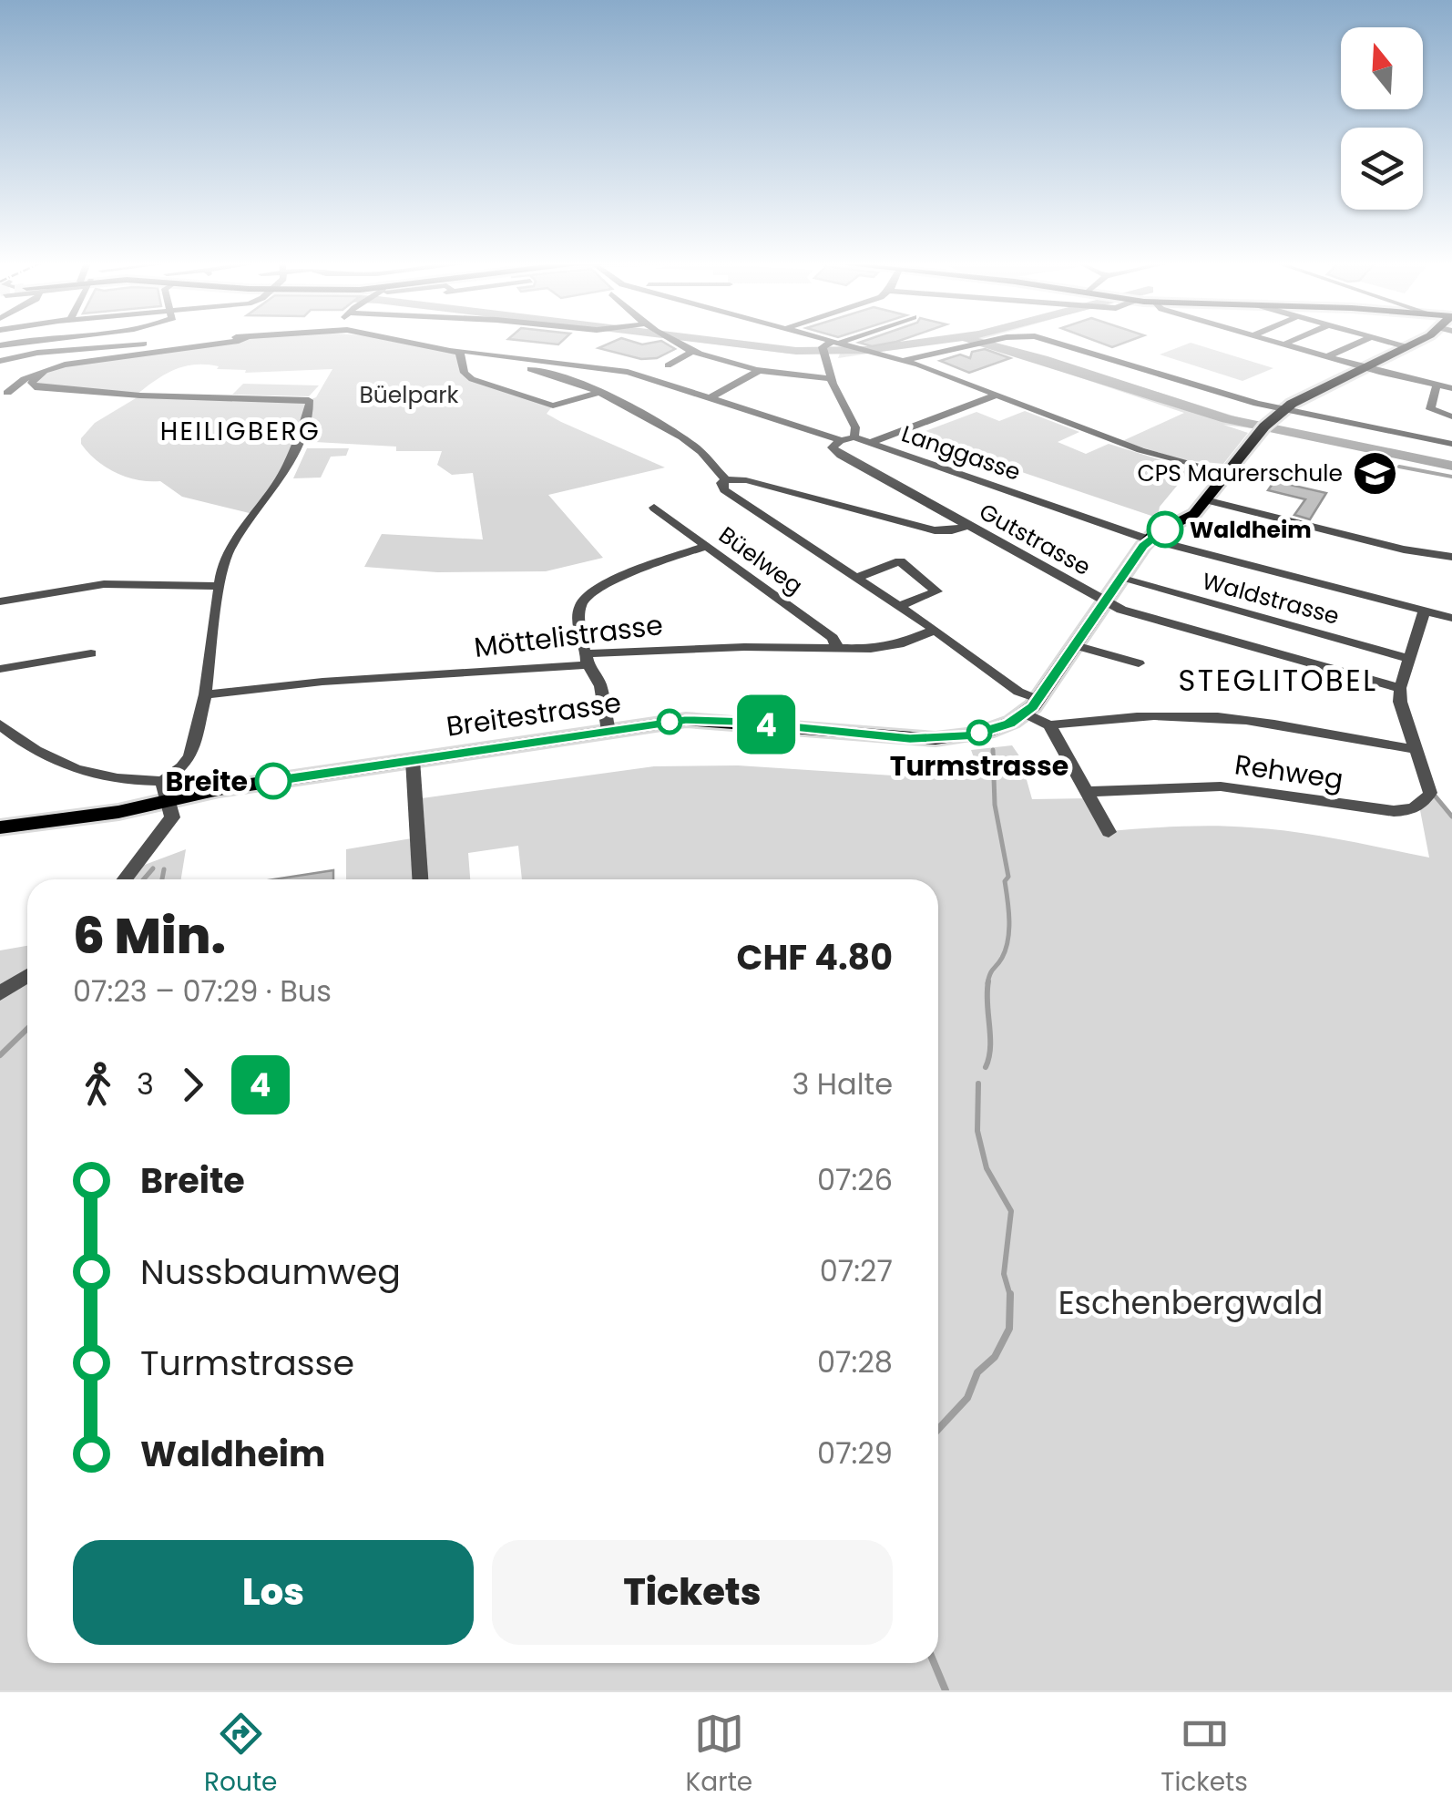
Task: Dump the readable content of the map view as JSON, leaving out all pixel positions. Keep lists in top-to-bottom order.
{
  "streets": {
    "main road": ["Breitestrasse"],
    "street": [
      "Langgasse",
      "Gutstrasse",
      "Büelweg",
      "Waldstrasse",
      "Möttelistrasse",
      "Rehweg"
    ]
  },
  "crossings": [
    ["Büelweg", "Möttelistrasse"]
  ],
  "districts": ["HEILIGBERG", "STEGLITOBEL"],
  "parks": ["Büelpark", "Eschenbergwald"],
  "places": {
    "school or university": ["CPS Maurerschule"],
    "other": ["Waldheim", "Turmstrasse", "Breite"]
  },
  "lines": ["bus line 4"],
  "north": "top",
  "page": {
    "on_map": "4",
    "heading": ["6 Min.", "07:23 – 07:29 · Bus", "CHF 4.80"],
    "legs": ["3", "4", "3 Halte"],
    "list": [
      {
        "name": "Breite",
        "value": "07:26"
      },
      {
        "name": "Nussbaumweg",
        "value": "07:27"
      },
      {
        "name": "Turmstrasse",
        "value": "07:28"
      },
      {
        "name": "Waldheim",
        "value": "07:29"
      }
    ],
    "buttons": ["Los", "Tickets"],
    "tabs": ["Route", "Karte", "Tickets"]
  }
}
